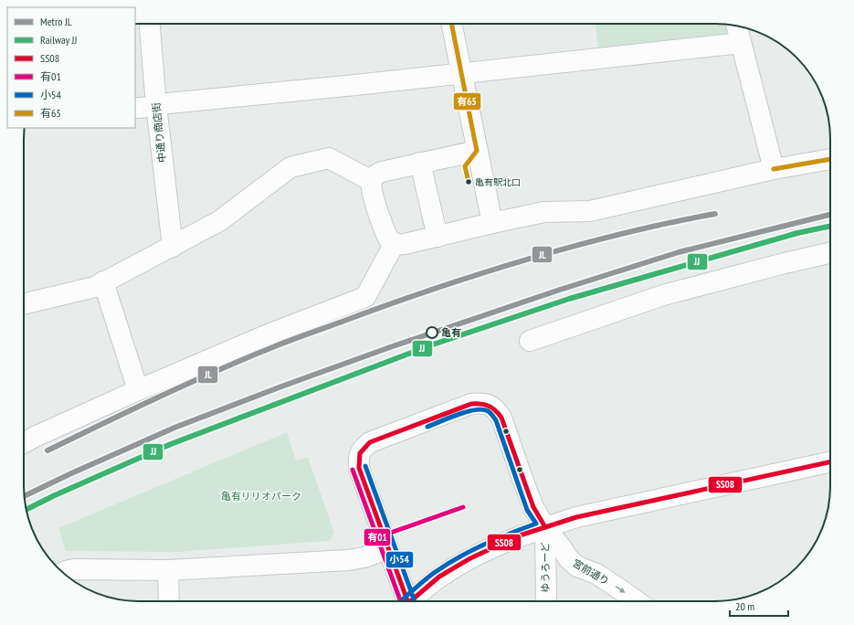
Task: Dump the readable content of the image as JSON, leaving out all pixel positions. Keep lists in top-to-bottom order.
{
  "streets": {
    "street": ["中通り商店街", "ゆうろーど", "宮前通り"]
  },
  "crossings": [
    ["ゆうろーど", "宮前通り"]
  ],
  "parks": ["亀有リリオパーク"],
  "places": ["亀有駅北口", "亀有"],
  "lines": [
    "transit line 有65",
    "metro line JL",
    "rail line JJ",
    "transit line SS08",
    "transit line 小54",
    "transit line 有01"
  ],
  "legend": [
    "Metro JL",
    "Railway JJ",
    "SS08",
    "有01",
    "小54",
    "有65"
  ],
  "scale_bar": "20 m"
}
